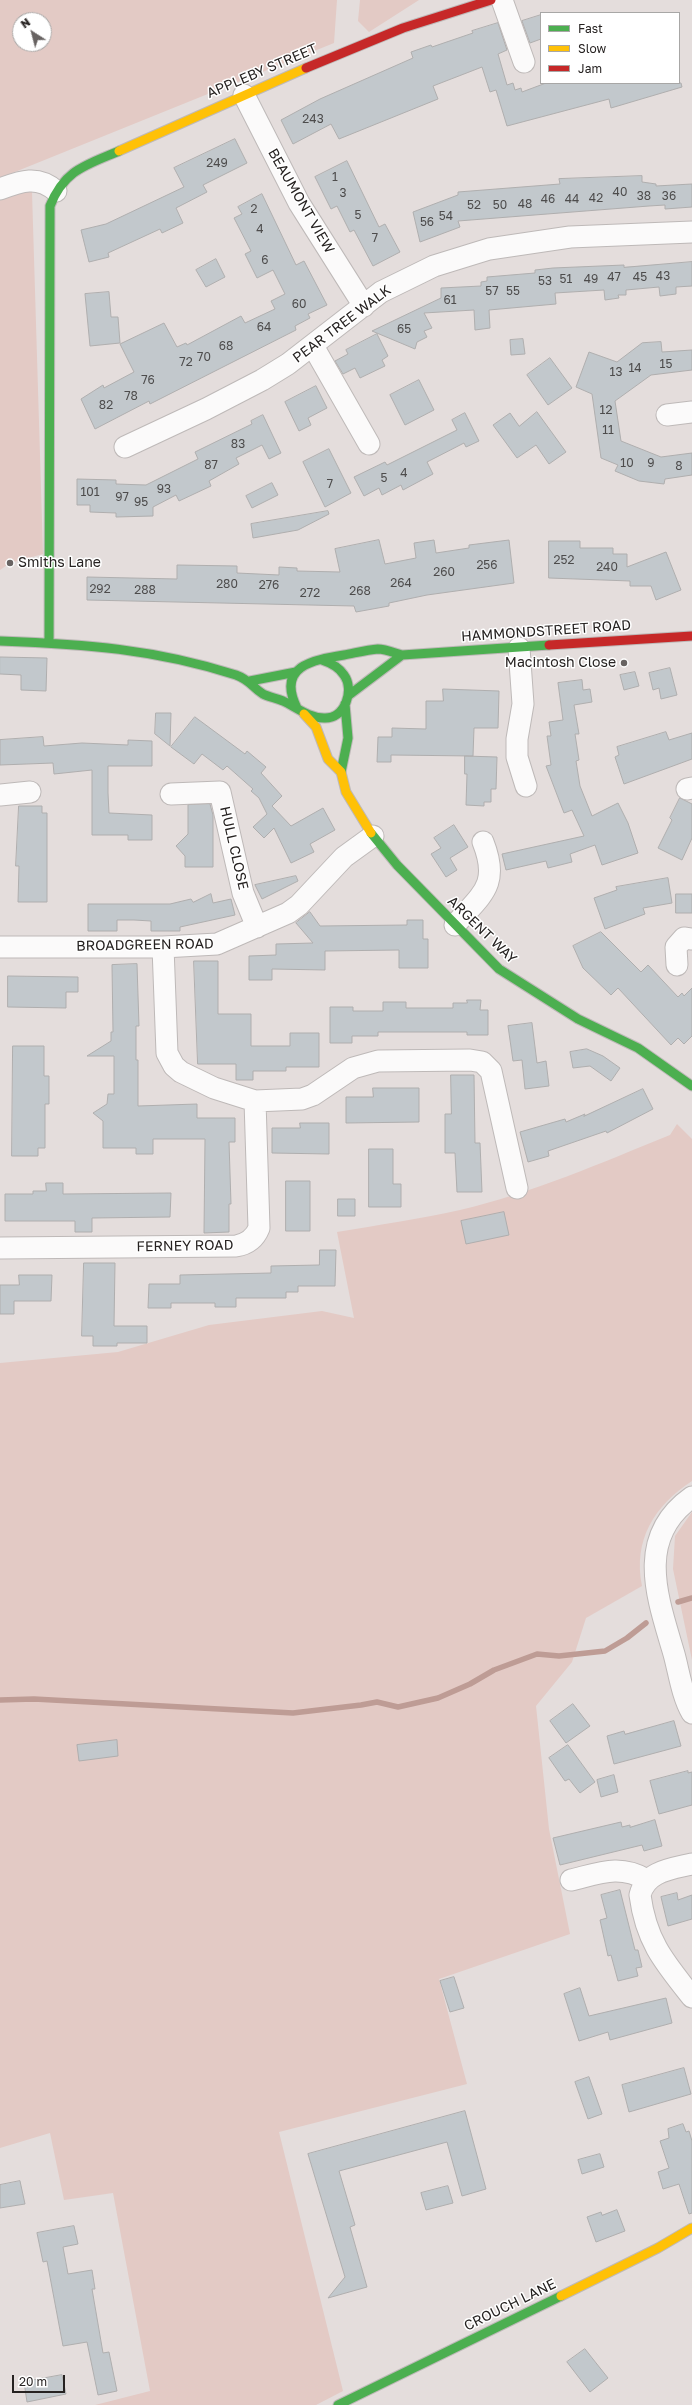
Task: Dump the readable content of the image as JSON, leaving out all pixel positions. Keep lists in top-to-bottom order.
{
  "streets": {
    "street": [
      "APPLEBY STREET",
      "BEAUMONT VIEW",
      "PEAR TREE WALK",
      "HAMMONDSTREET ROAD",
      "HULL CLOSE",
      "ARGENT WAY",
      "BROADGREEN ROAD",
      "FERNEY ROAD",
      "CROUCH LANE"
    ]
  },
  "crossings": [
    ["APPLEBY STREET", "BEAUMONT VIEW"],
    ["BEAUMONT VIEW", "PEAR TREE WALK"],
    ["HAMMONDSTREET ROAD", "ARGENT WAY"],
    ["HULL CLOSE", "BROADGREEN ROAD"],
    ["ARGENT WAY", "BROADGREEN ROAD"]
  ],
  "places": ["Smiths Lane", "Macintosh Close"],
  "house_numbers": [
    "243",
    "249",
    "1",
    "40",
    "3",
    "38",
    "36",
    "42",
    "46",
    "44",
    "48",
    "52",
    "50",
    "2",
    "5",
    "54",
    "56",
    "4",
    "7",
    "6",
    "43",
    "47",
    "45",
    "51",
    "49",
    "53",
    "57",
    "55",
    "61",
    "60",
    "64",
    "65",
    "68",
    "70",
    "72",
    "15",
    "14",
    "13",
    "76",
    "78",
    "82",
    "12",
    "11",
    "83",
    "10",
    "9",
    "87",
    "8",
    "4",
    "5",
    "7",
    "93",
    "101",
    "97",
    "95",
    "252",
    "256",
    "240",
    "260",
    "264",
    "280",
    "276",
    "292",
    "288",
    "268",
    "272"
  ],
  "legend": ["Fast", "Slow", "Jam"],
  "scale_bar": "20 m",
  "north": "top left"
}
